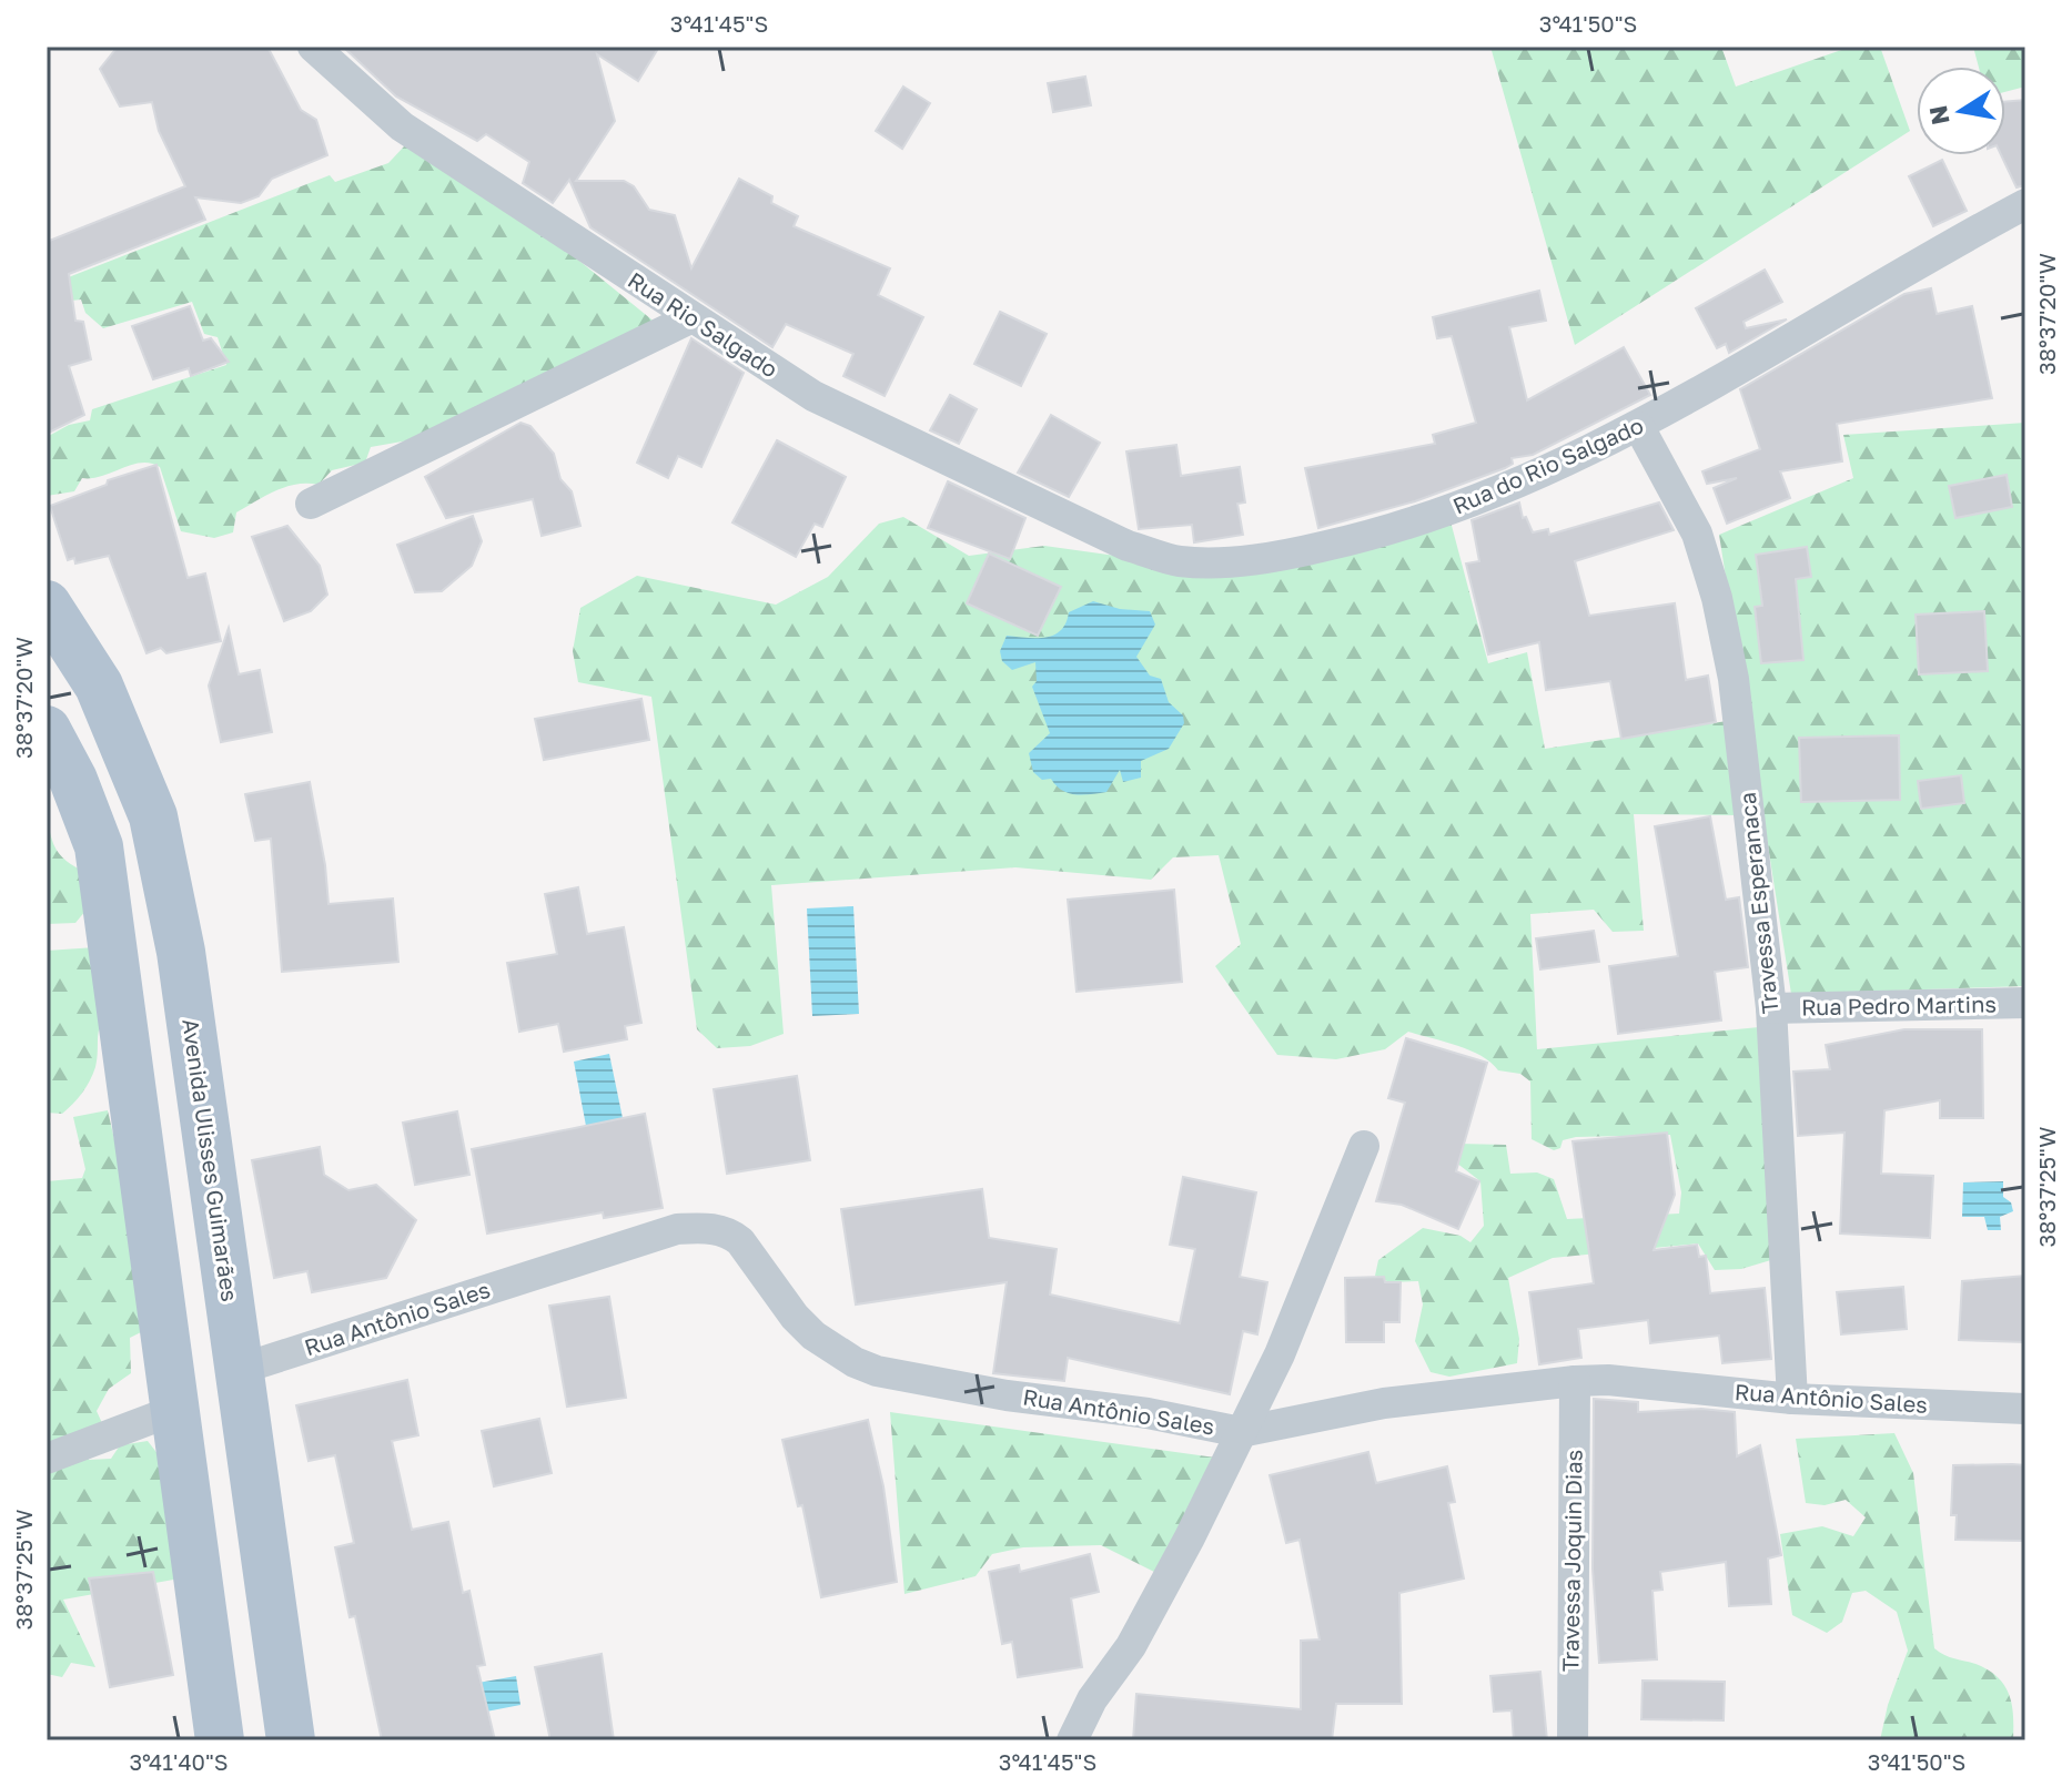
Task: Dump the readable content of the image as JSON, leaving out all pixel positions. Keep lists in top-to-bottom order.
{
  "streets": {
    "main road": ["Avenida Ulisses Guimarães"],
    "street": [
      "Rua Rio Salgado",
      "Rua do Rio Salgado",
      "Travessa Esperanaca",
      "Rua Pedro Martins",
      "Rua Antônio Sales",
      "Travessa Joquin Dias"
    ]
  },
  "crossings": [
    ["Rua Rio Salgado", "Rua do Rio Salgado"],
    ["Rua do Rio Salgado", "Travessa Esperanaca"],
    ["Travessa Esperanaca", "Rua Pedro Martins"],
    ["Travessa Esperanaca", "Rua Antônio Sales"],
    ["Avenida Ulisses Guimarães", "Rua Antônio Sales"],
    ["Rua Antônio Sales", "Travessa Joquin Dias"]
  ],
  "north": "left",
  "coordinates": [
    "3°41'45\"S",
    "3°41'50\"S",
    "38°37'20\"W",
    "38°37'25\"W",
    "3°41'40\"S"
  ]
}
